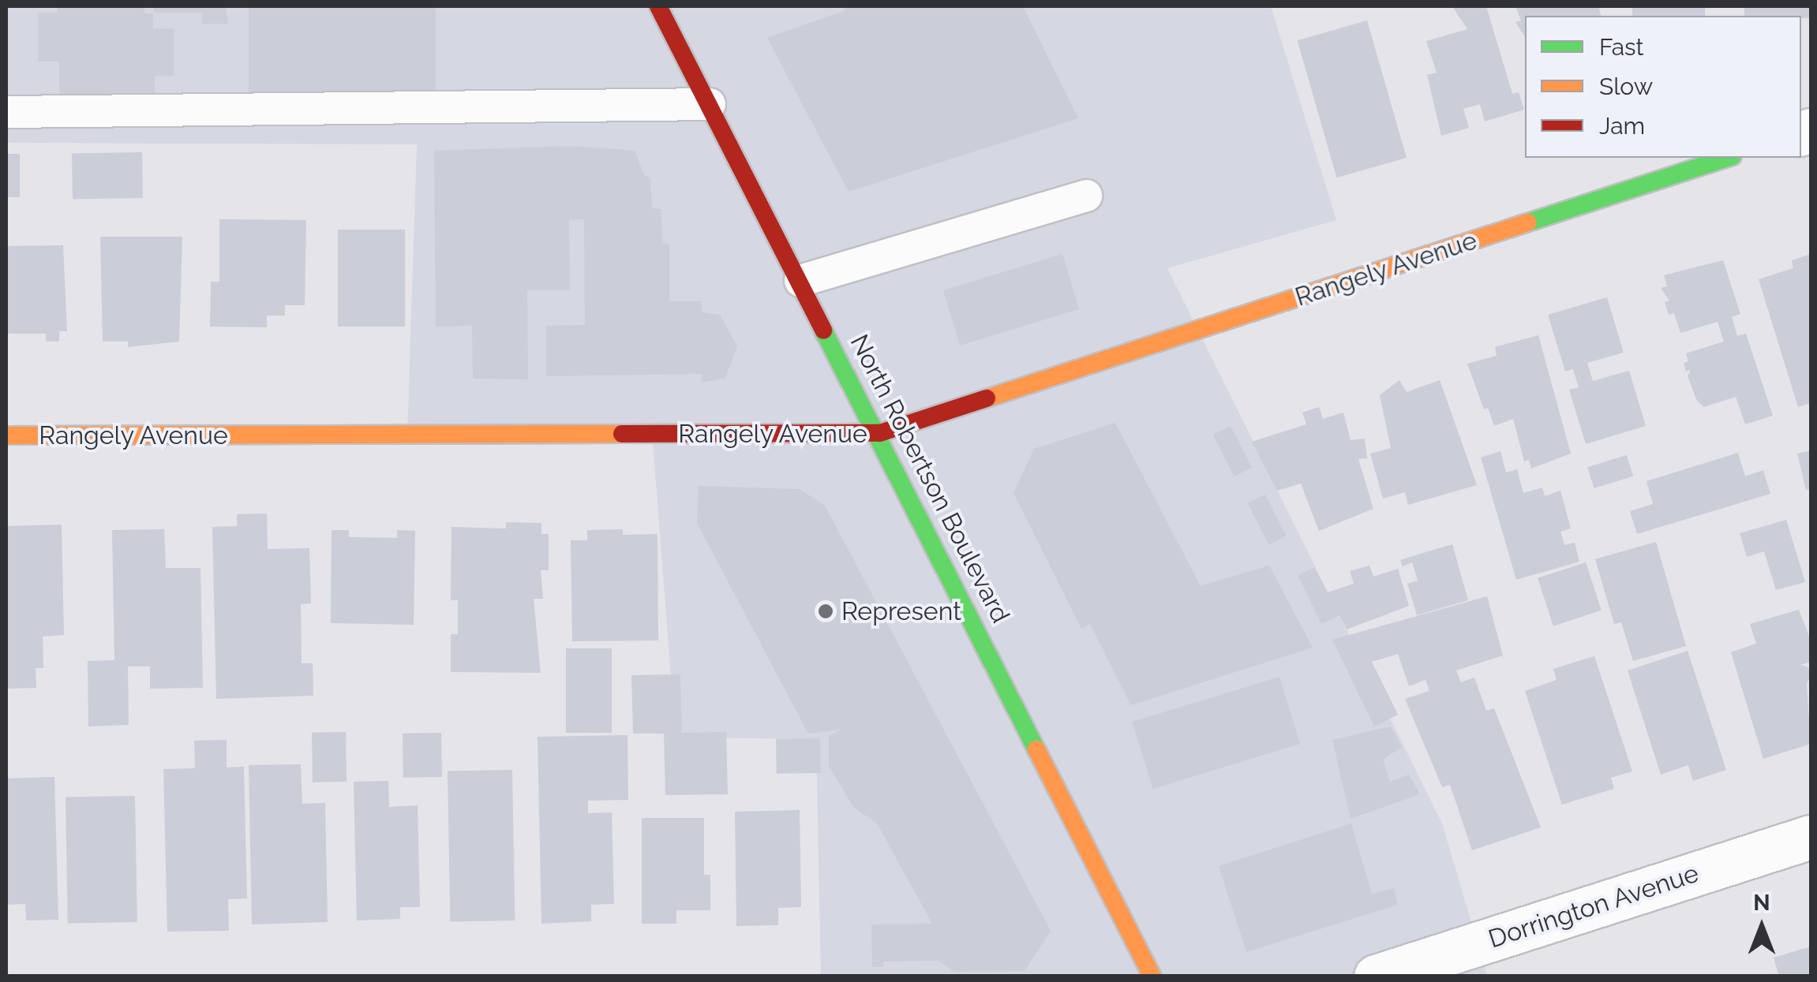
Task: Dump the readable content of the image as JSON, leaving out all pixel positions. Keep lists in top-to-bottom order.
{
  "streets": {
    "street": ["Rangely Avenue", "North Robertson Boulevard", "Dorrington Avenue"]
  },
  "crossings": [
    ["Rangely Avenue", "North Robertson Boulevard"]
  ],
  "places": ["Represent"],
  "legend": ["Fast", "Slow", "Jam"],
  "north": "top"
}
